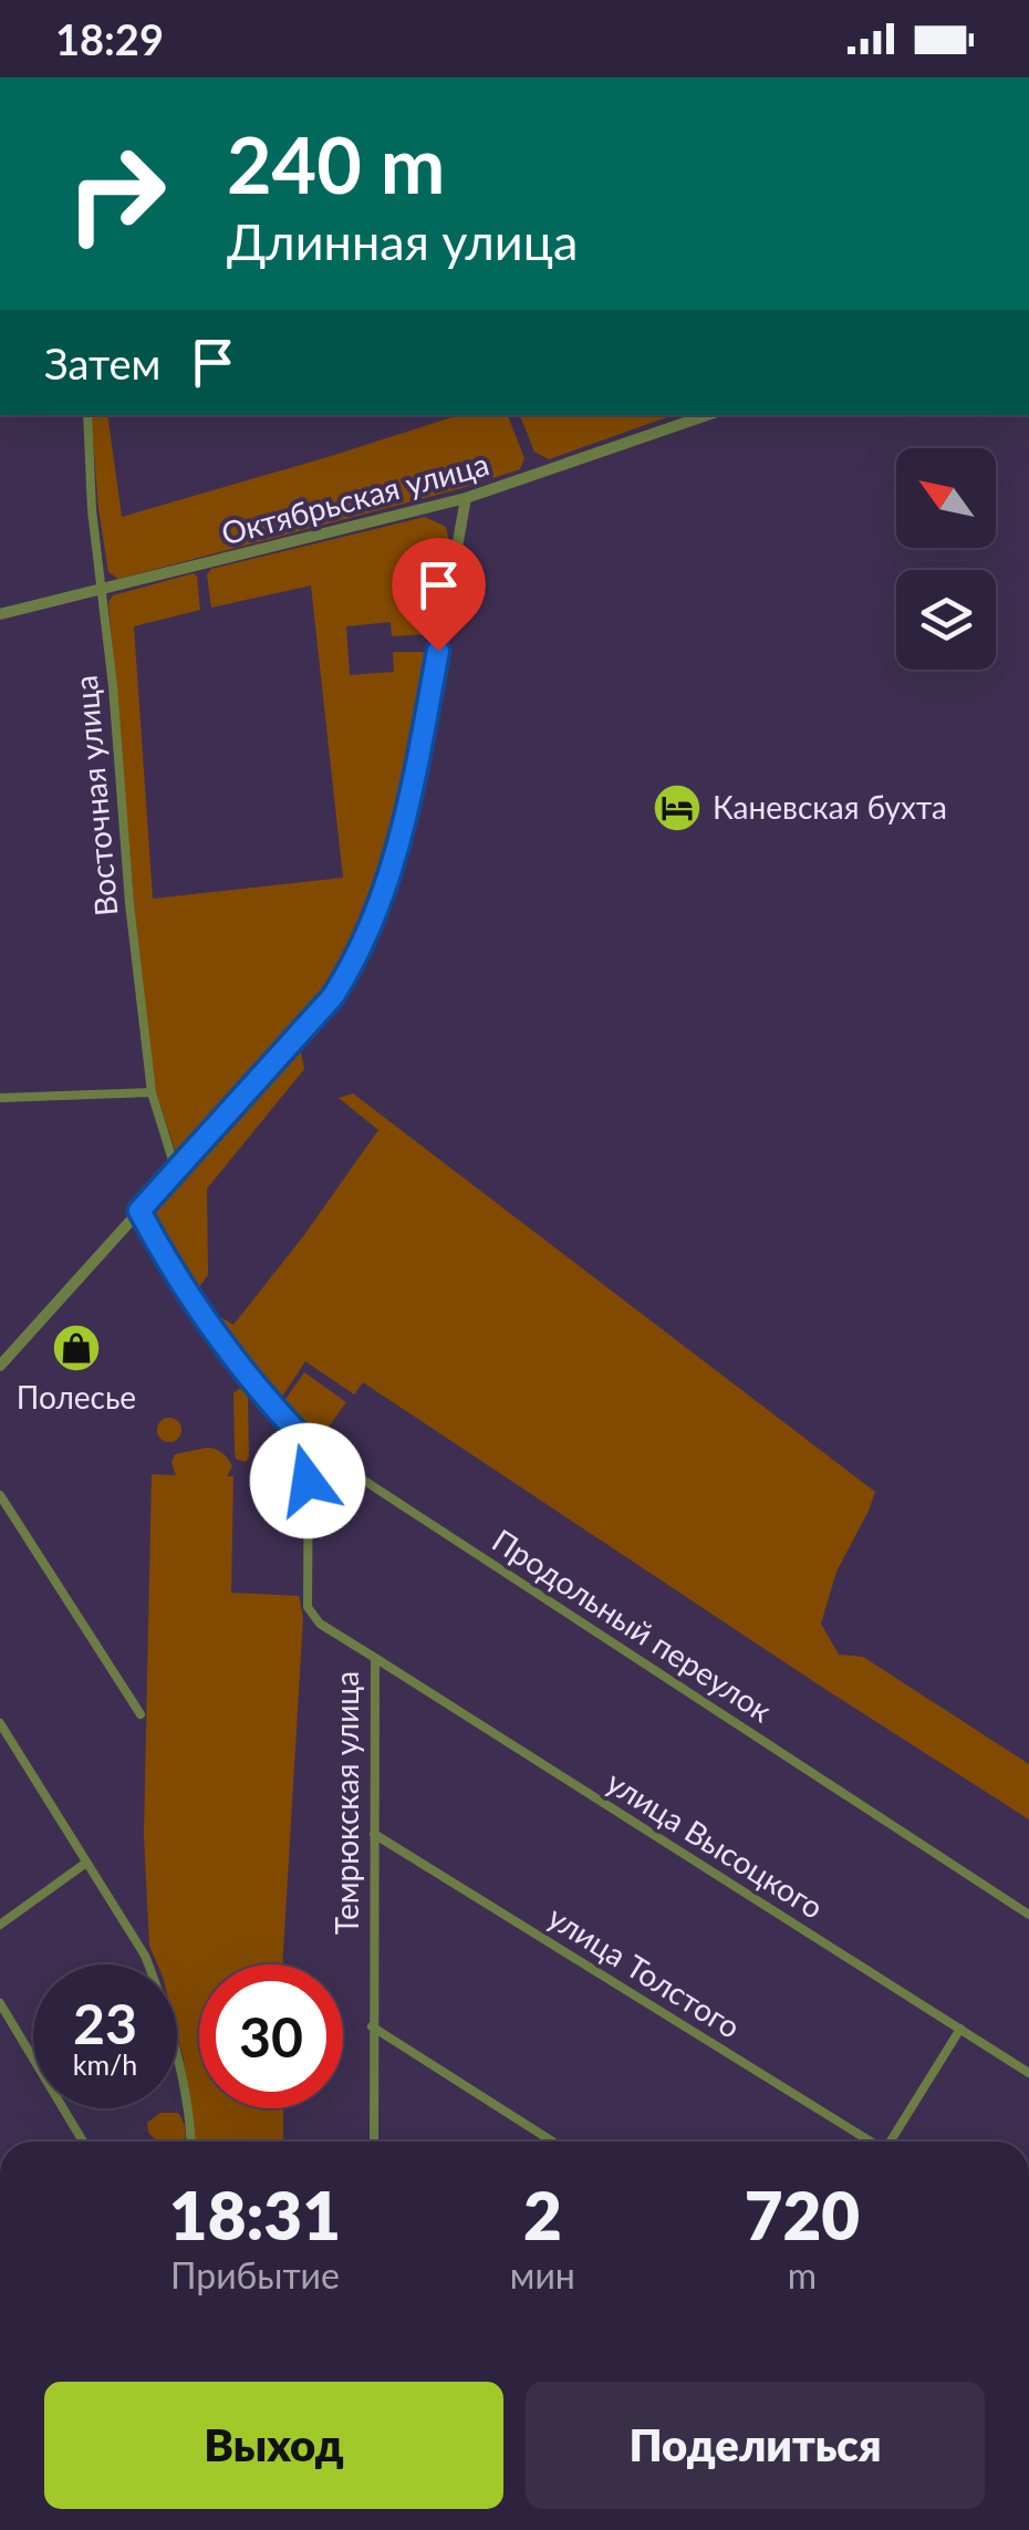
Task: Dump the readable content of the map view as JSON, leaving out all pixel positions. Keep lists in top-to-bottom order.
{
  "streets": {
    "street": [
      "Октябрьская улица",
      "Восточная улица",
      "Продольный переулок",
      "Темрюкская улица",
      "улица Высоцкого",
      "улица Толстого"
    ]
  },
  "crossings": [
    ["Октябрьская улица", "Восточная улица"],
    ["Продольный переулок", "Темрюкская улица"],
    ["Темрюкская улица", "улица Высоцкого"],
    ["Темрюкская улица", "улица Толстого"]
  ],
  "places": {
    "hotel": ["Каневская бухта"],
    "shop": ["Полесье"]
  },
  "north": "top left",
  "page": {
    "status": "18:29",
    "turn": ["240 m", "Длинная улица"],
    "then": "Затем",
    "speed": "23 km/h",
    "limit": "30",
    "eta": [
      "18:31",
      "Прибытие",
      "2",
      "мин",
      "720",
      "m"
    ],
    "buttons": ["Выход", "Поделиться"]
  }
}
